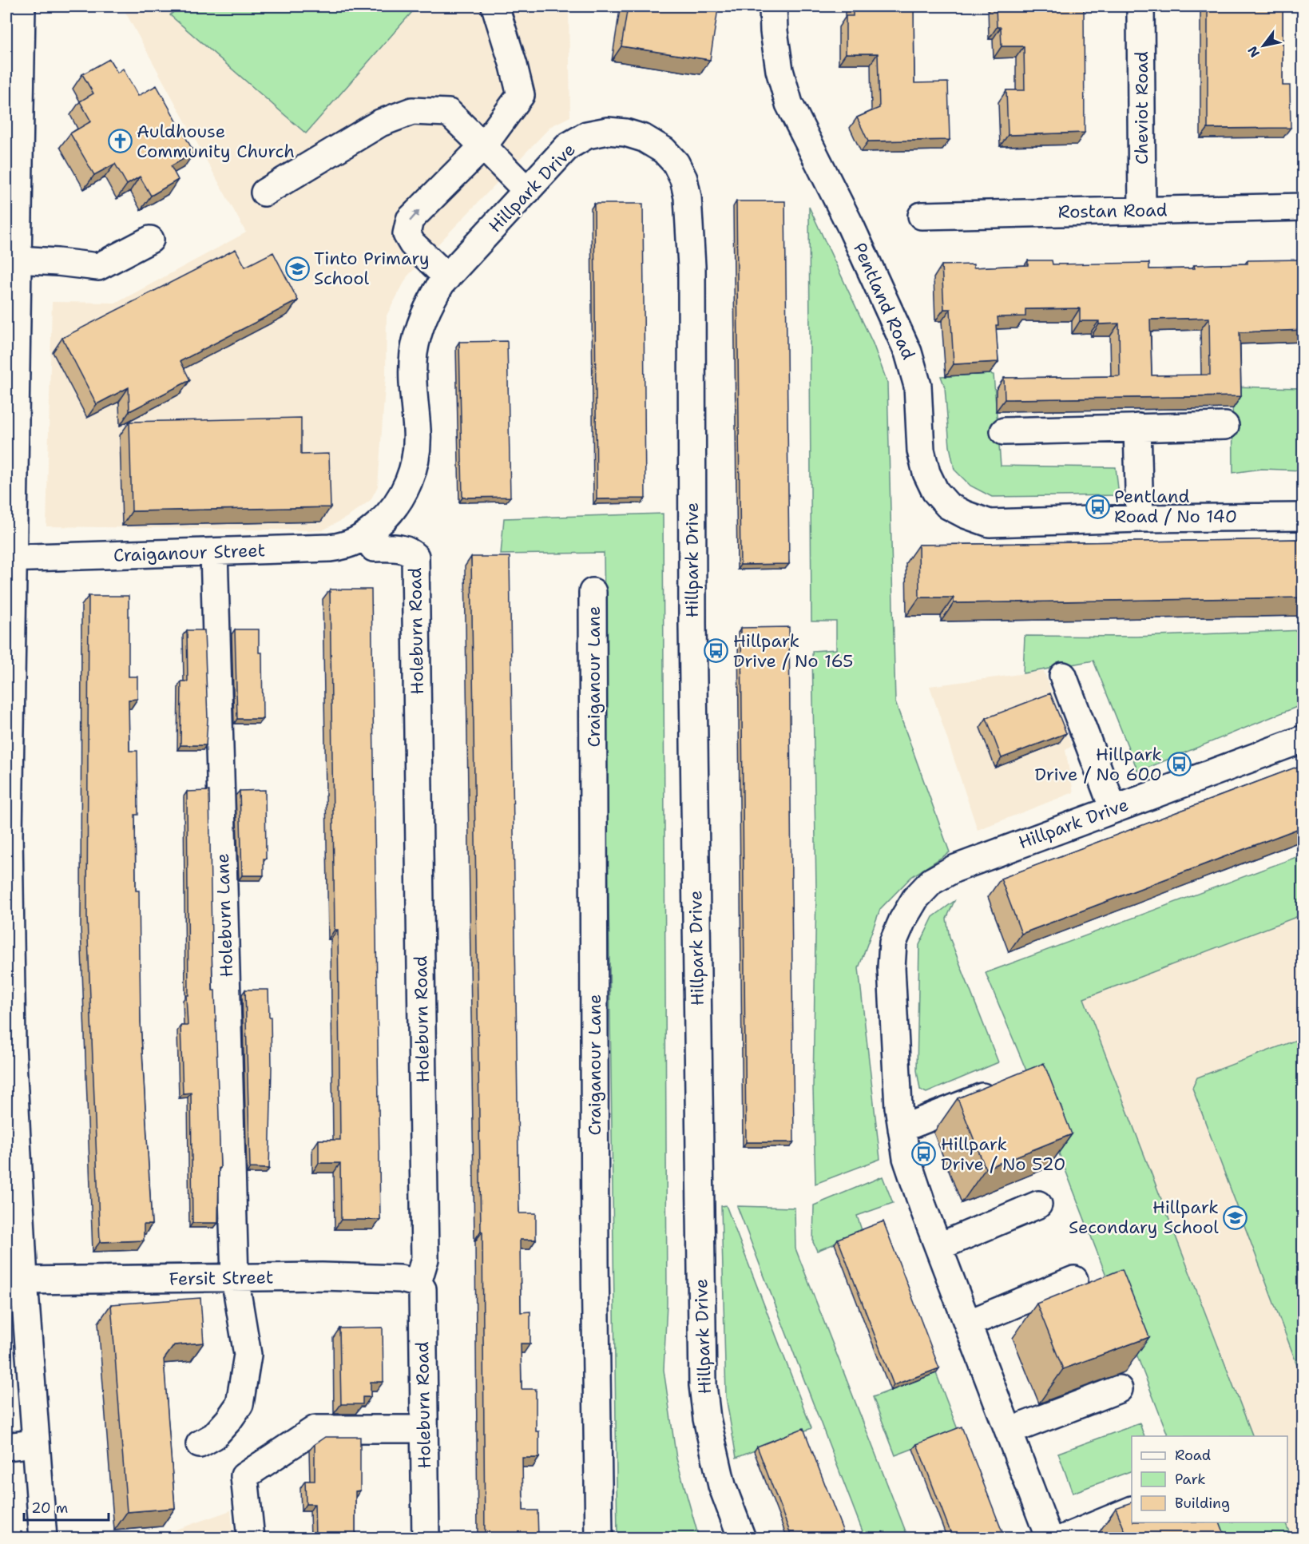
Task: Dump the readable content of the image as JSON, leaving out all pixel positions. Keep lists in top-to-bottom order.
{
  "streets": {
    "street": [
      "Cheviot Road",
      "Hillpark Drive",
      "Rostan Road",
      "Pentland Road",
      "Craiganour Street",
      "Holeburn Road",
      "Craiganour Lane",
      "Holeburn Lane",
      "Fersit Street"
    ]
  },
  "crossings": [
    ["Cheviot Road", "Rostan Road"],
    ["Hillpark Drive", "Craiganour Street"],
    ["Hillpark Drive", "Holeburn Road"],
    ["Craiganour Street", "Holeburn Road"],
    ["Craiganour Street", "Holeburn Lane"],
    ["Holeburn Road", "Fersit Street"],
    ["Holeburn Lane", "Fersit Street"]
  ],
  "places": {
    "church": ["Auldhouse Community Church"],
    "school or university": ["Tinto Primary School", "Hillpark Secondary School"],
    "bus stop": [
      "Pentland Road / No 140",
      "Hillpark Drive / No 165",
      "Hillpark Drive / No 600",
      "Hillpark Drive / No 520"
    ]
  },
  "legend": ["Road", "Park", "Building"],
  "scale_bar": "20 m",
  "north": "bottom left"
}
